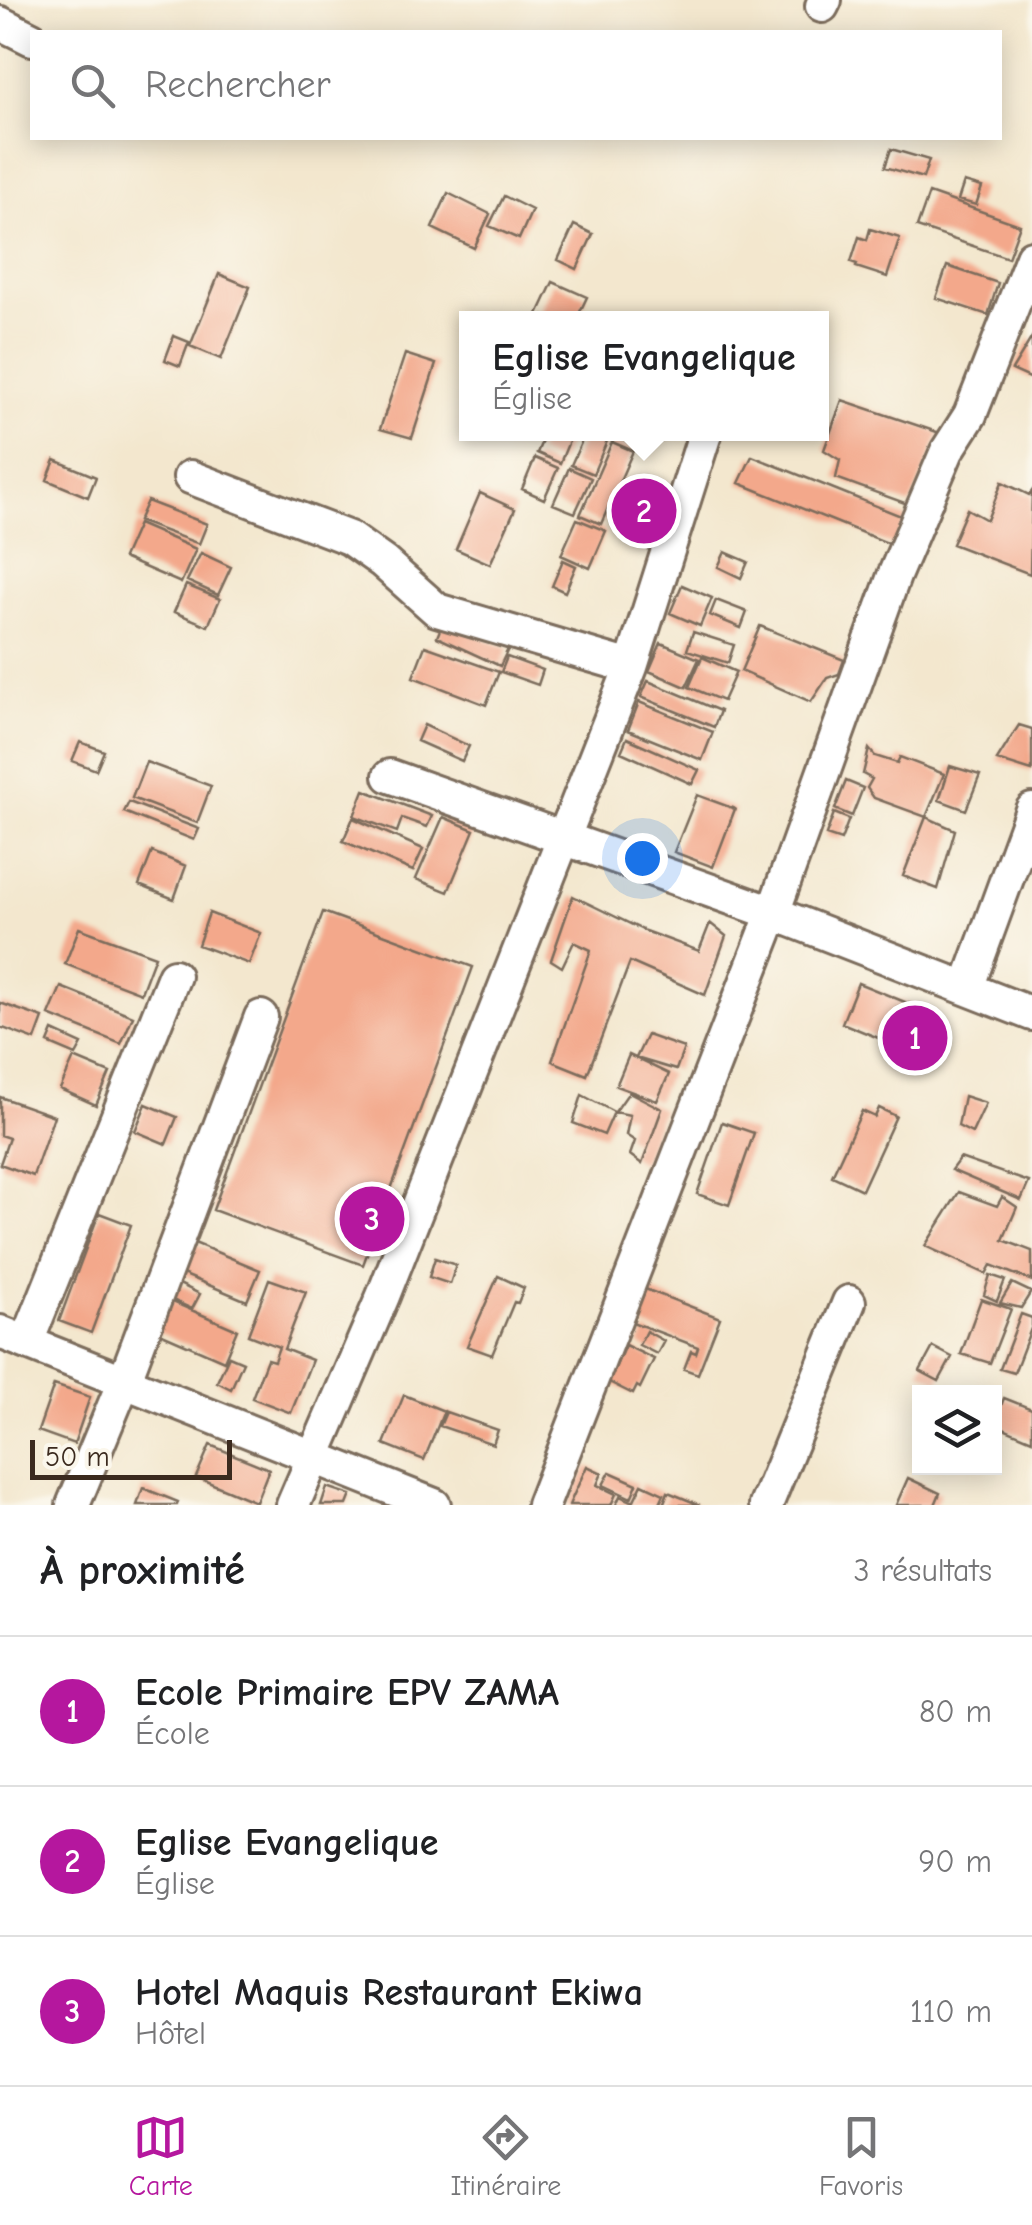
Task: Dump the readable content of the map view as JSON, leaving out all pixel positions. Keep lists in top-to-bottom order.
{
  "scale_bar": "50 m",
  "page": {
    "search": "Rechercher",
    "popup": ["Eglise Evangelique", "Église"],
    "pins": ["2", "1", "3"],
    "scale": "50 m",
    "heading": ["À proximité", "3 résultats"],
    "list": [
      {
        "mark": "1",
        "name": "Ecole Primaire EPV ZAMA",
        "note": "École",
        "value": "80 m"
      },
      {
        "mark": "2",
        "name": "Eglise Evangelique",
        "note": "Église",
        "value": "90 m"
      },
      {
        "mark": "3",
        "name": "Hotel Maquis Restaurant Ekiwa",
        "note": "Hôtel",
        "value": "110 m"
      }
    ],
    "nav": ["Carte", "Itinéraire", "Favoris"]
  }
}
